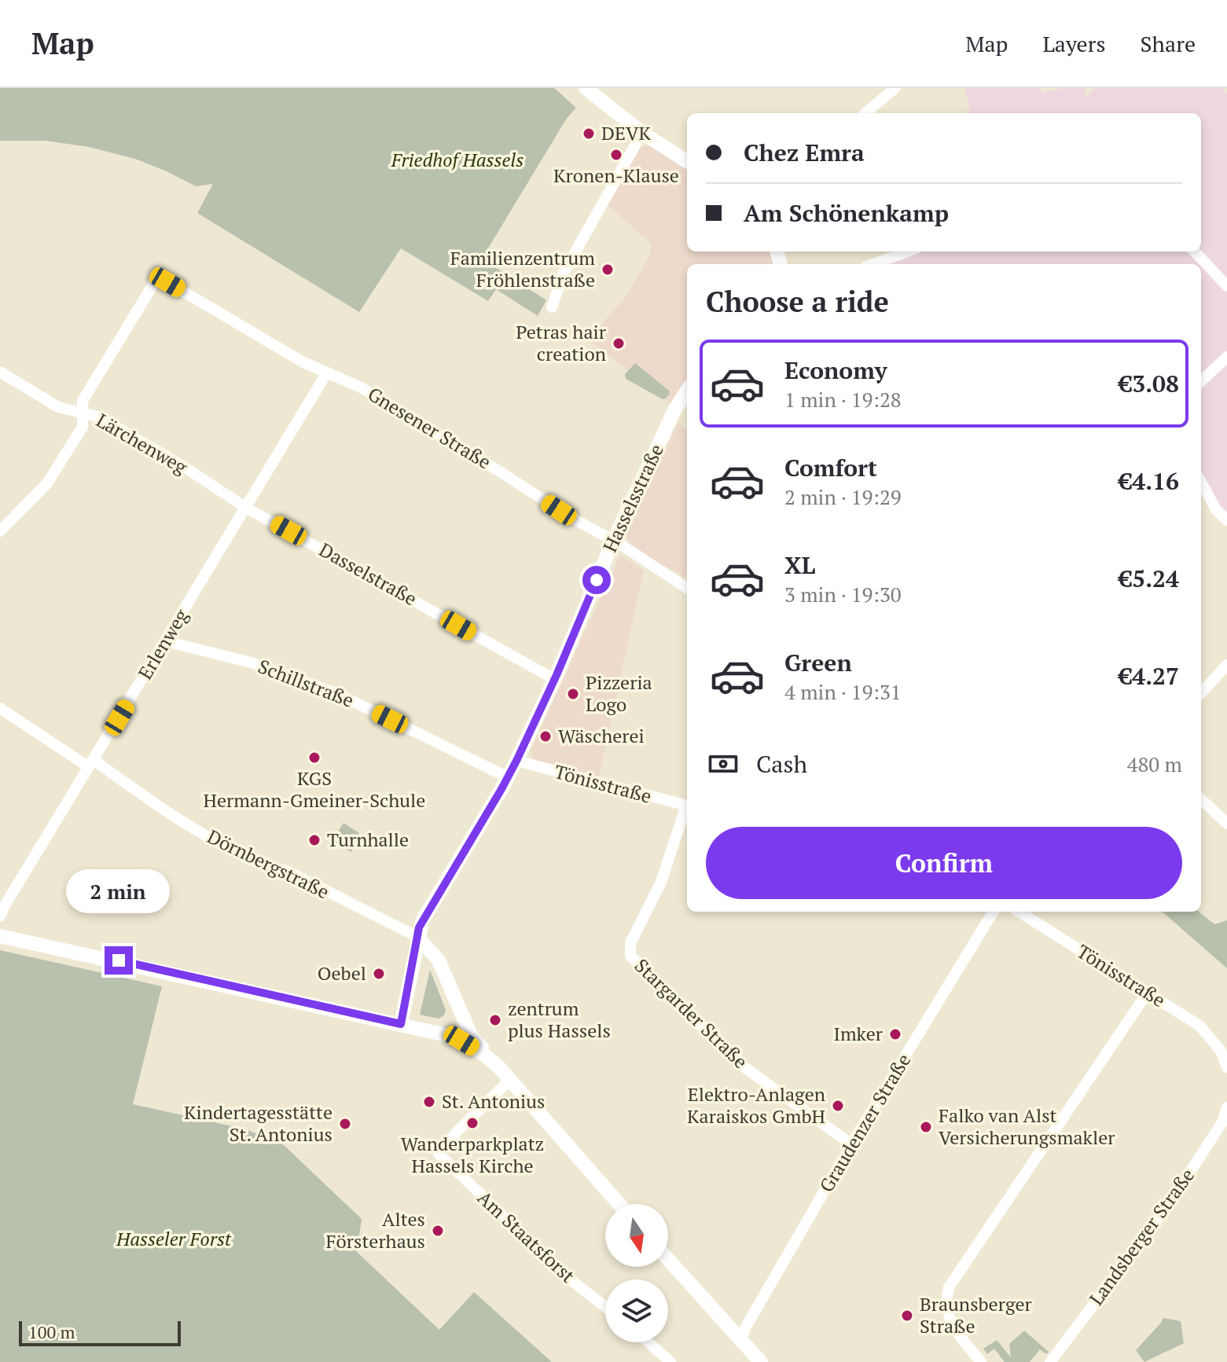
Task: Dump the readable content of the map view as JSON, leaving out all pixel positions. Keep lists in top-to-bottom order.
{
  "streets": {
    "street": [
      "Gnesener Straße",
      "Lärchenweg",
      "Hasselsstraße",
      "Dasselstraße",
      "Erlenweg",
      "Schillstraße",
      "Tönisstraße",
      "Dörnbergstraße",
      "Stargarder Straße",
      "Graudenzer Straße",
      "Am Staatsforst",
      "Landsberger Straße"
    ]
  },
  "crossings": [
    ["Gnesener Straße", "Lärchenweg"],
    ["Gnesener Straße", "Hasselsstraße"],
    ["Gnesener Straße", "Erlenweg"],
    ["Lärchenweg", "Dasselstraße"],
    ["Lärchenweg", "Erlenweg"],
    ["Hasselsstraße", "Dasselstraße"],
    ["Hasselsstraße", "Schillstraße"],
    ["Hasselsstraße", "Tönisstraße"],
    ["Hasselsstraße", "Dörnbergstraße"],
    ["Dasselstraße", "Erlenweg"],
    ["Erlenweg", "Schillstraße"],
    ["Erlenweg", "Dörnbergstraße"],
    ["Stargarder Straße", "Graudenzer Straße"]
  ],
  "parks": ["Friedhof Hassels", "Hasseler Forst"],
  "places": [
    "DEVK",
    "Kronen-Klause",
    "Familienzentrum Fröhlenstraße",
    "Petras hair creation",
    "Pizzeria Logo",
    "Wäscherei",
    "KGS Hermann-Gmeiner-Schule",
    "Turnhalle",
    "Oebel",
    "zentrum plus Hassels",
    "Imker",
    "St. Antonius",
    "Elektro-Anlagen Karaiskos GmbH",
    "Wanderparkplatz Hassels Kirche",
    "Kindertagesstätte St. Antonius",
    "Falko van Alst Versicherungsmakler",
    "Altes Försterhaus",
    "Braunsberger Straße"
  ],
  "scale_bar": "100 m",
  "north": "bottom",
  "page": {
    "header": "Map",
    "nav": ["Map", "Layers", "Share"],
    "banner": ["Chez Emra", "Am Schönenkamp"],
    "heading": "Choose a ride",
    "list": [
      {
        "name": "Economy",
        "note": "1 min · 19:28",
        "value": "€3.08"
      },
      {
        "name": "Comfort",
        "note": "2 min · 19:29",
        "value": "€4.16"
      },
      {
        "name": "XL",
        "note": "3 min · 19:30",
        "value": "€5.24"
      },
      {
        "name": "Green",
        "note": "4 min · 19:31",
        "value": "€4.27"
      }
    ],
    "pay": ["Cash", "480 m"],
    "buttons": "Confirm",
    "bubble": "2 min",
    "scale": "100 m"
  }
}
